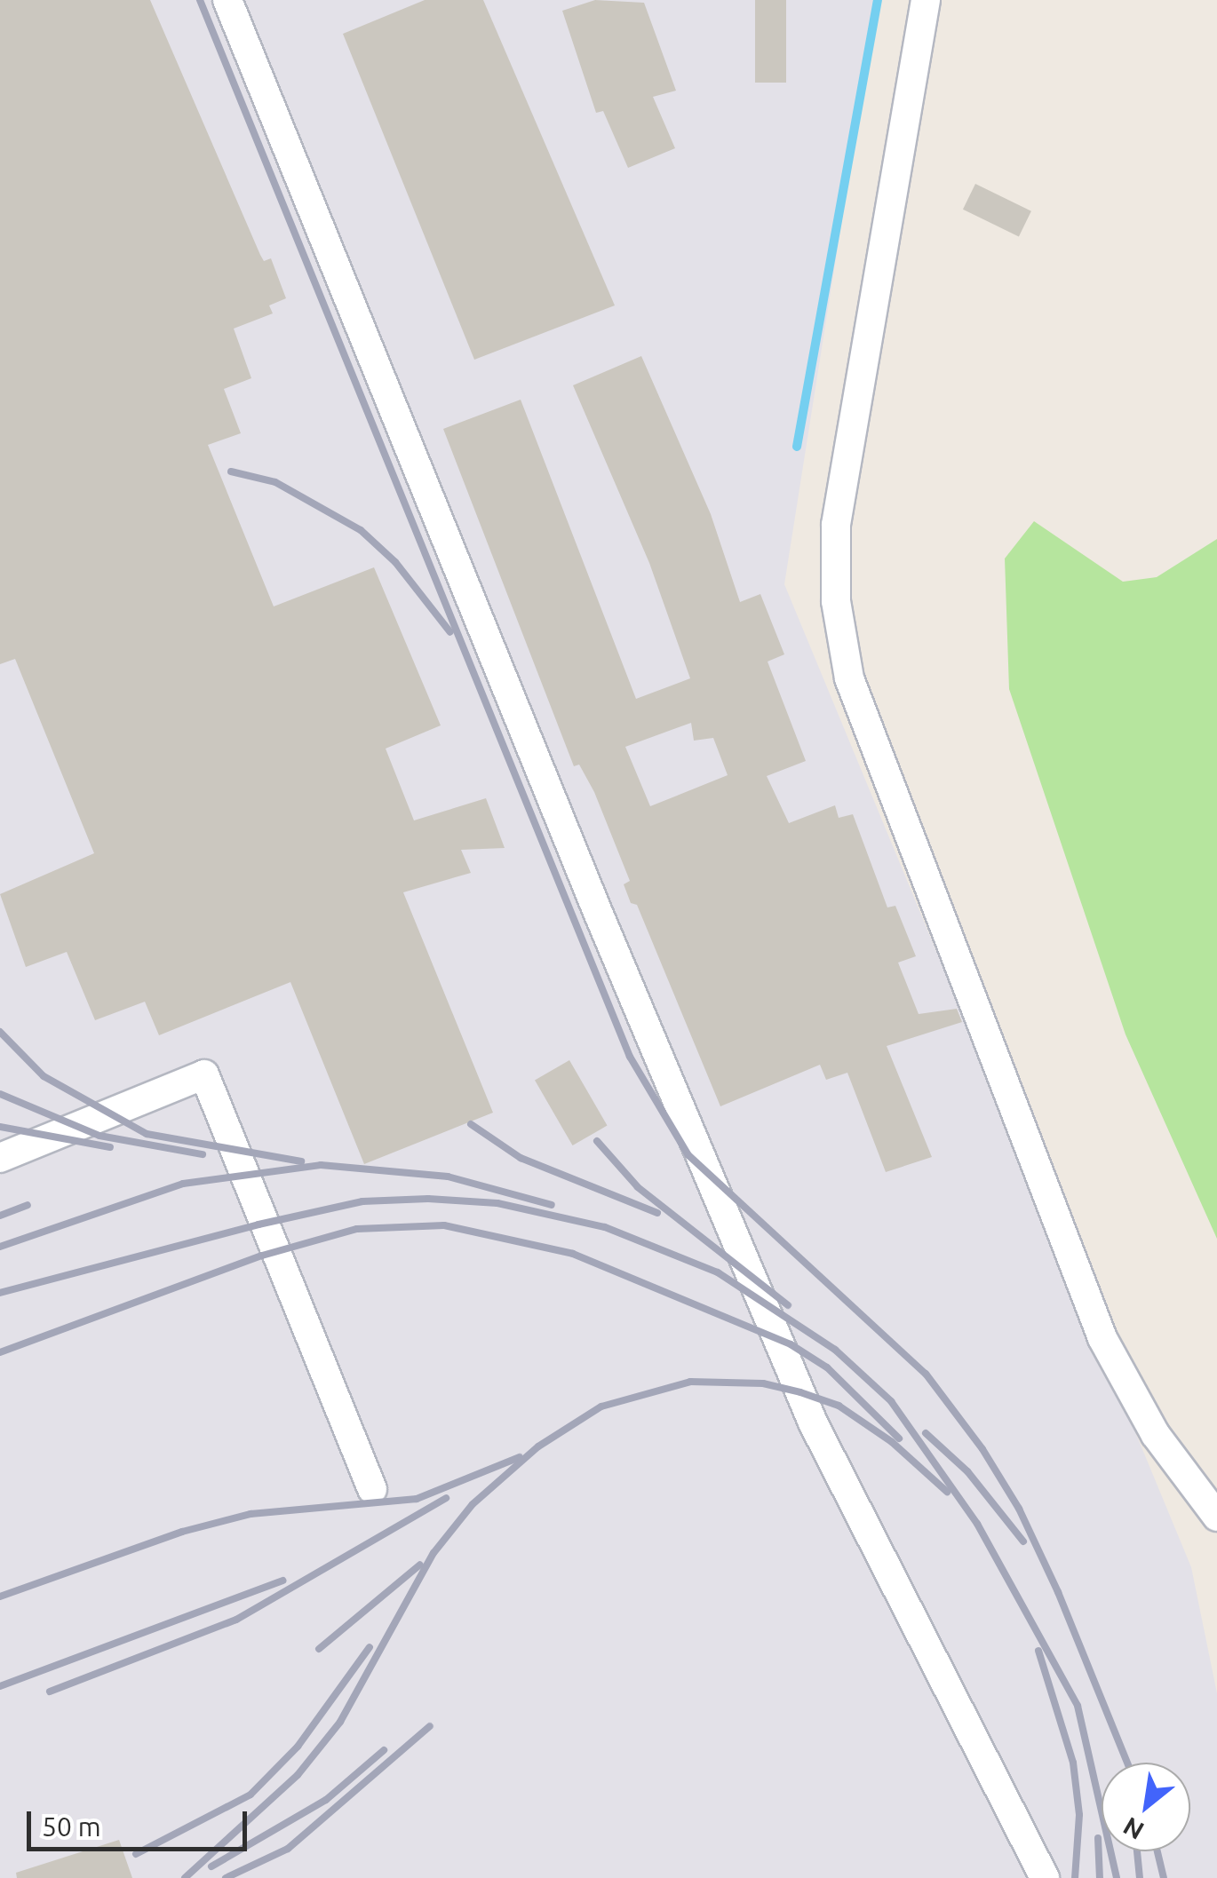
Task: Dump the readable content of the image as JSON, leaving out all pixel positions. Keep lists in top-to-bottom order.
{
  "scale_bar": "50 m",
  "north": "bottom left"
}
